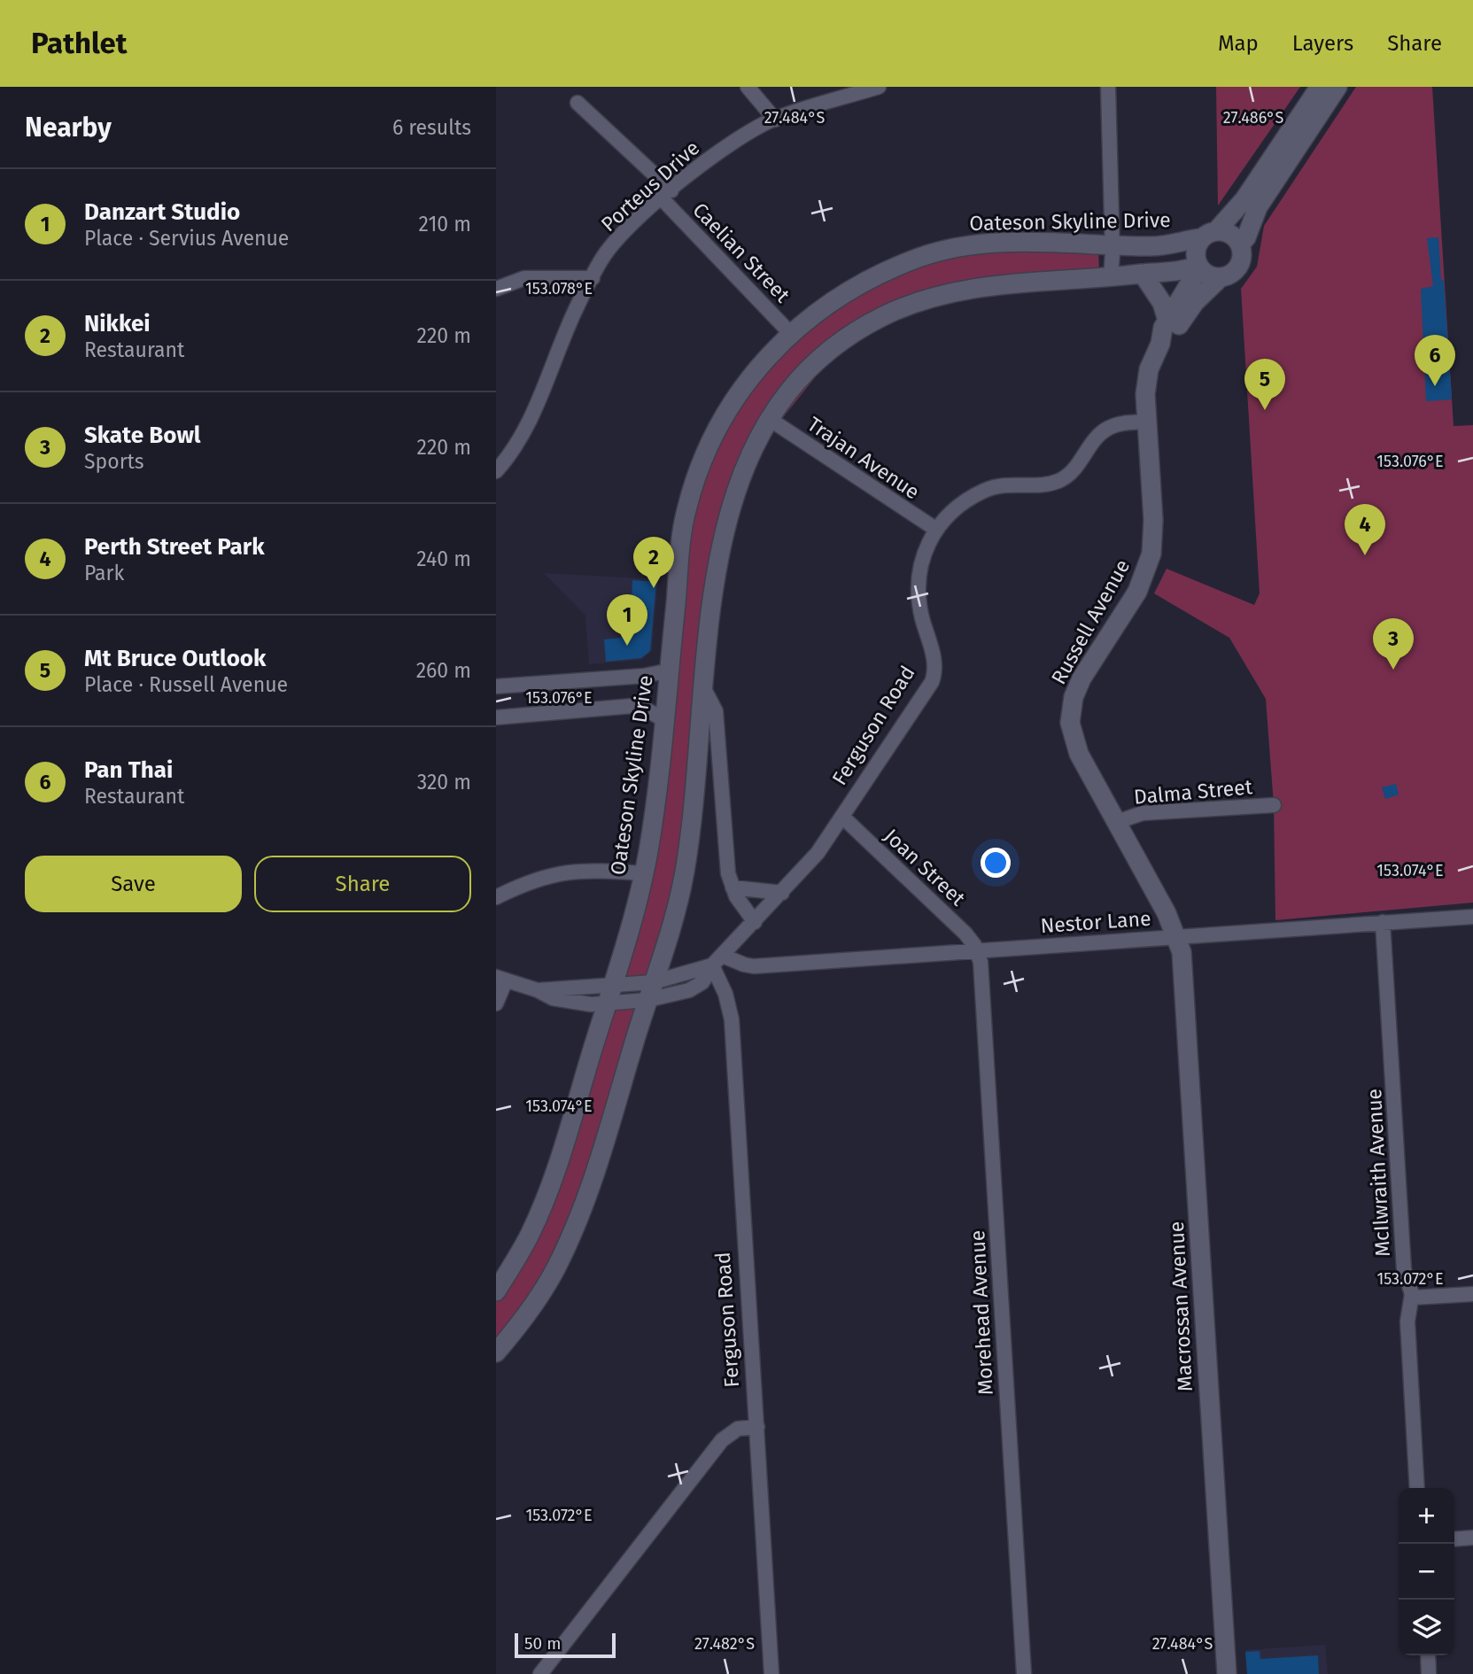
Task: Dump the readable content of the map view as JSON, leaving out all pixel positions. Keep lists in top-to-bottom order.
{
  "streets": {
    "main road": ["Oateson Skyline Drive", "Russell Avenue", "Macrossan Avenue"],
    "street": [
      "Porteus Drive",
      "Caelian Street",
      "Trajan Avenue",
      "Ferguson Road",
      "Dalma Street",
      "Joan Street",
      "Nestor Lane",
      "McIlwraith Avenue",
      "Morehead Avenue"
    ]
  },
  "crossings": [
    ["Porteus Drive", "Caelian Street"],
    ["Oateson Skyline Drive", "Caelian Street"],
    ["Trajan Avenue", "Ferguson Road"],
    ["Russell Avenue", "Ferguson Road"],
    ["Russell Avenue", "Dalma Street"],
    ["Russell Avenue", "Nestor Lane"],
    ["Russell Avenue", "Macrossan Avenue"],
    ["Ferguson Road", "Joan Street"],
    ["Ferguson Road", "Nestor Lane"],
    ["Joan Street", "Nestor Lane"],
    ["Joan Street", "Morehead Avenue"],
    ["Nestor Lane", "McIlwraith Avenue"],
    ["Nestor Lane", "Macrossan Avenue"],
    ["Nestor Lane", "Morehead Avenue"]
  ],
  "scale_bar": "50 m",
  "page": {
    "header": "Pathlet",
    "nav": ["Map", "Layers", "Share"],
    "heading": ["Nearby", "6 results"],
    "list": [
      {
        "mark": "1",
        "name": "Danzart Studio",
        "note": "Place · Servius Avenue",
        "value": "210 m"
      },
      {
        "mark": "2",
        "name": "Nikkei",
        "note": "Restaurant",
        "value": "220 m"
      },
      {
        "mark": "3",
        "name": "Skate Bowl",
        "note": "Sports",
        "value": "220 m"
      },
      {
        "mark": "4",
        "name": "Perth Street Park",
        "note": "Park",
        "value": "240 m"
      },
      {
        "mark": "5",
        "name": "Mt Bruce Outlook",
        "note": "Place · Russell Avenue",
        "value": "260 m"
      },
      {
        "mark": "6",
        "name": "Pan Thai",
        "note": "Restaurant",
        "value": "320 m"
      }
    ],
    "pins": [
      "6",
      "5",
      "4",
      "2",
      "1",
      "3"
    ],
    "buttons": ["Save", "Share"],
    "map_buttons": ["+", "−"],
    "scale": "50 m"
  },
  "coordinates": [
    "27.484°S",
    "27.486°S",
    "153.078°E",
    "153.076°E",
    "153.074°E",
    "153.072°E",
    "27.482°S"
  ]
}
